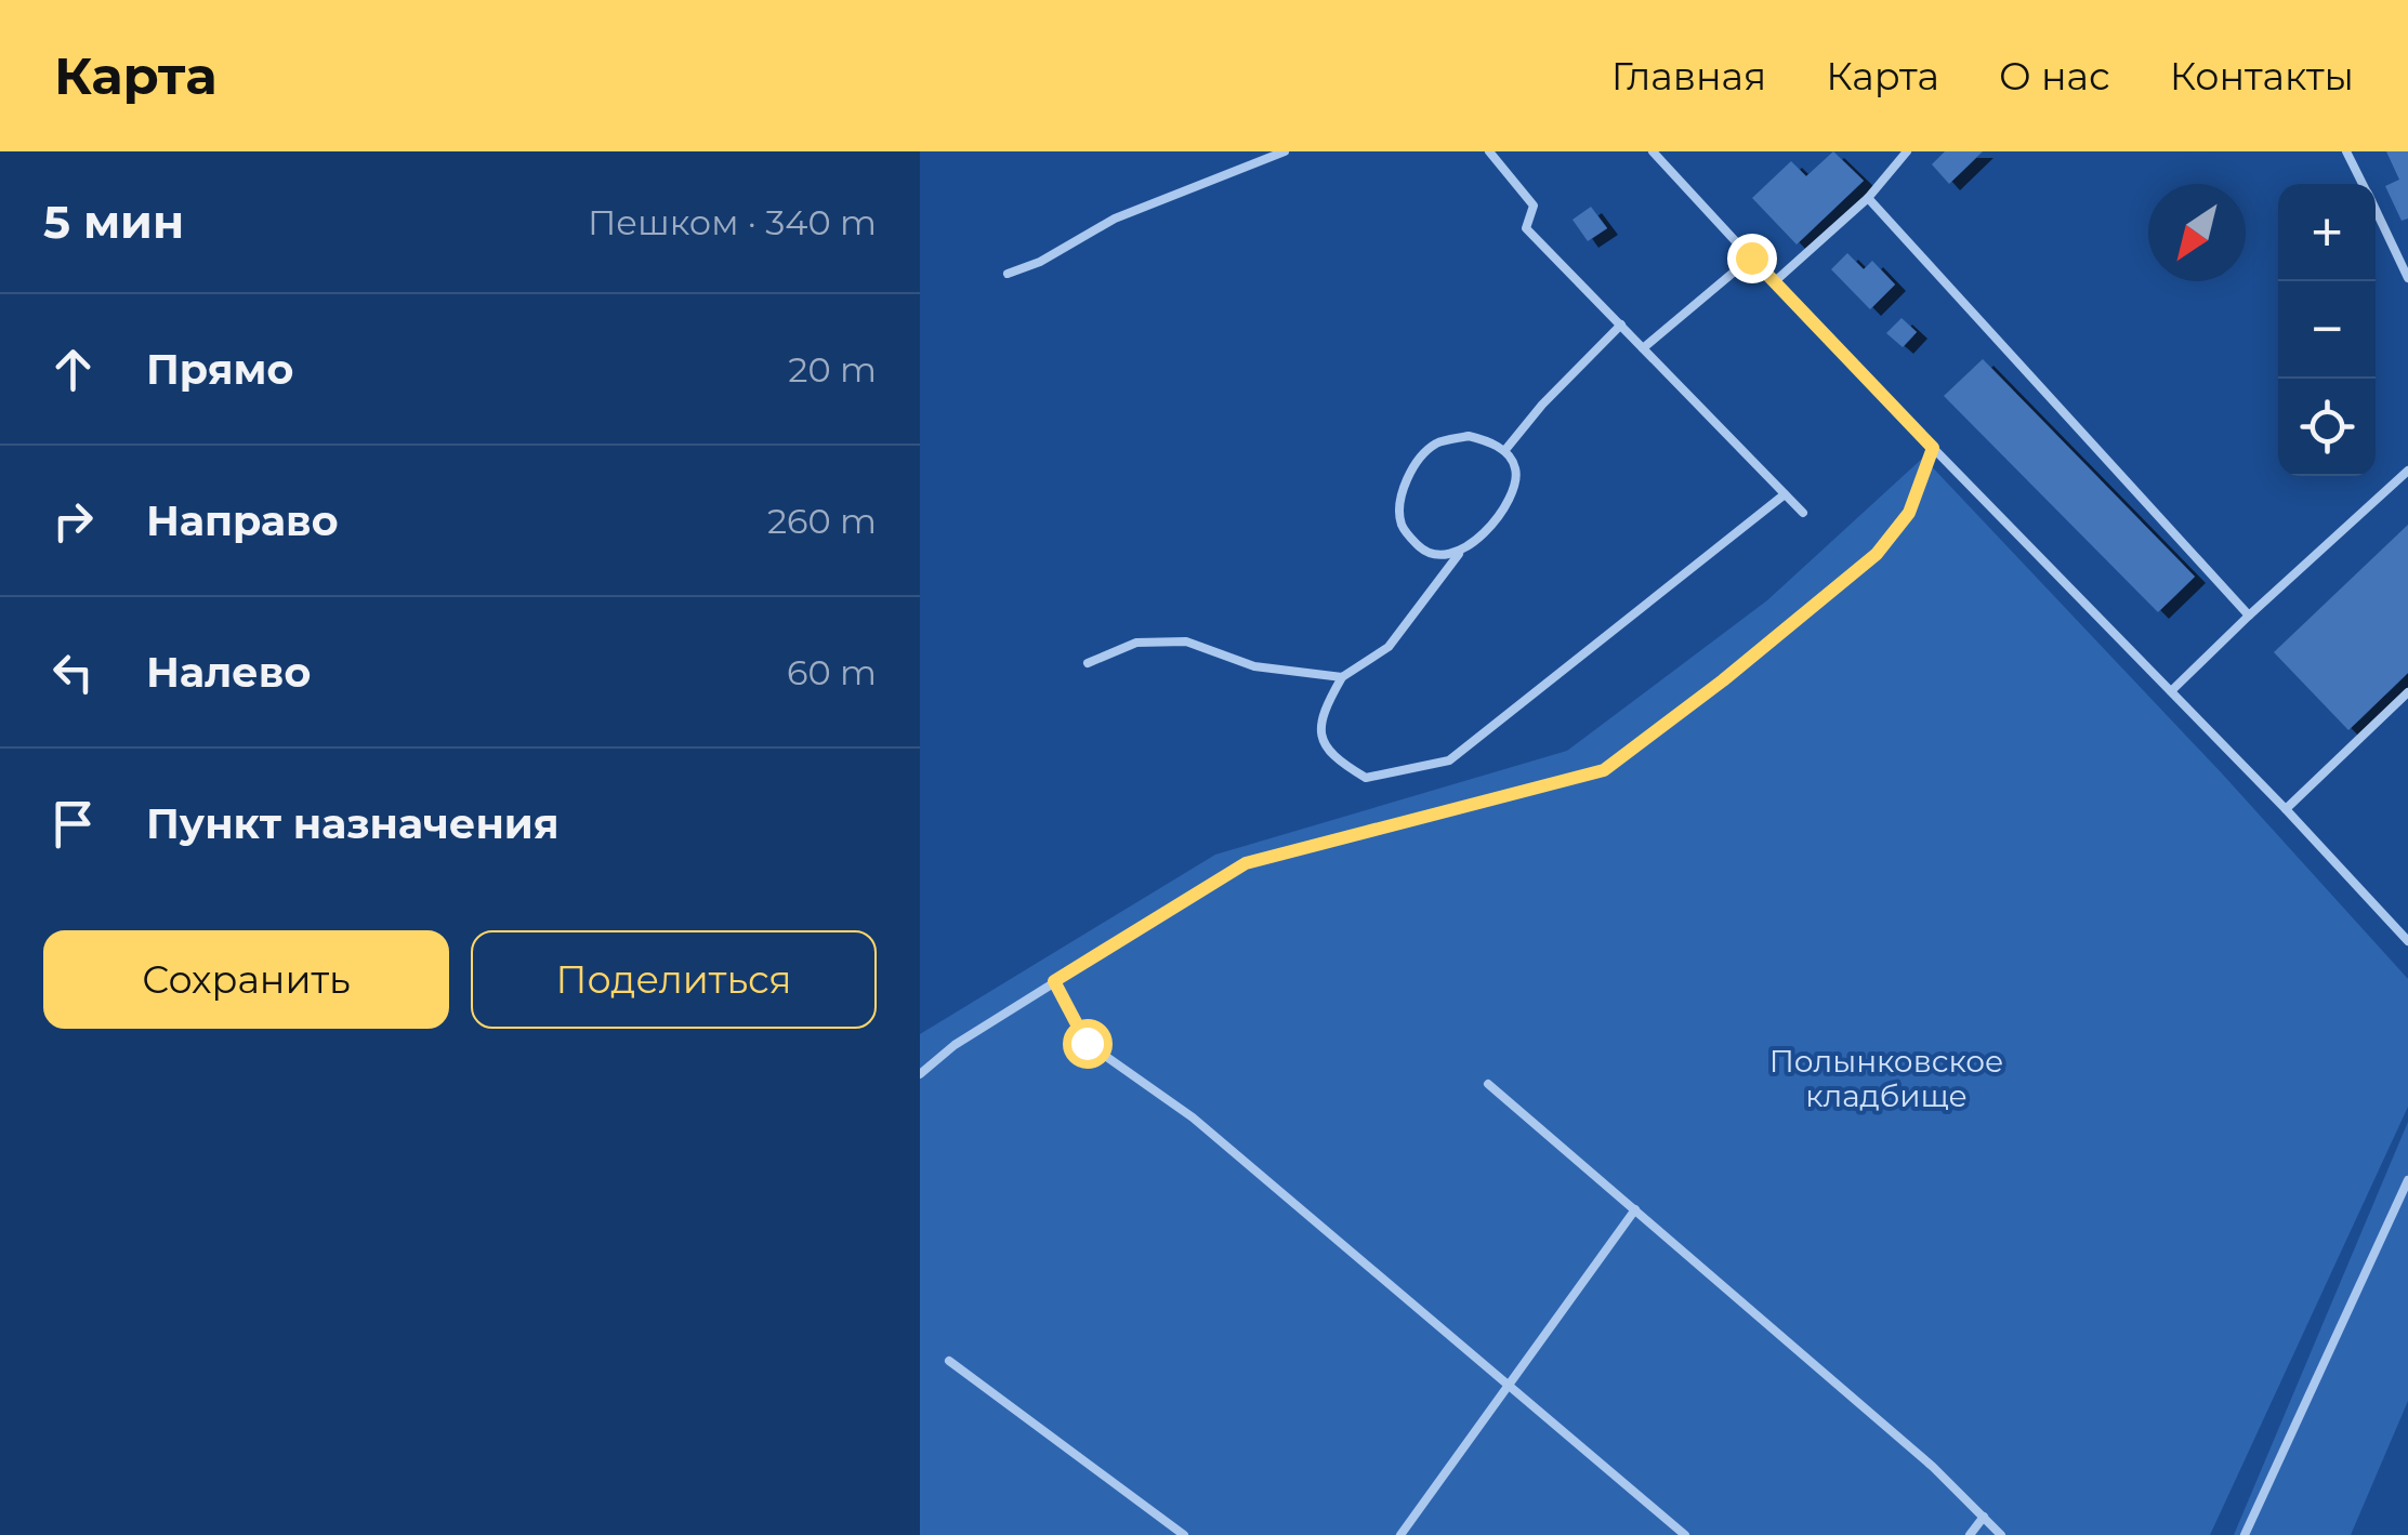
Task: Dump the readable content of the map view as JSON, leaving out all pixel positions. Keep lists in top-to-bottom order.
{
  "parks": ["Полынковское кладбище"],
  "north": "bottom left",
  "page": {
    "header": "Карта",
    "nav": [
      "Главная",
      "Карта",
      "О нас",
      "Контакты"
    ],
    "heading": ["5 мин", "Пешком · 340 m"],
    "map_buttons": ["+", "−"],
    "list": [
      ["Прямо", "20 m"],
      ["Направо", "260 m"],
      ["Налево", "60 m"],
      "Пункт назначения"
    ],
    "buttons": ["Сохранить", "Поделиться"]
  }
}
